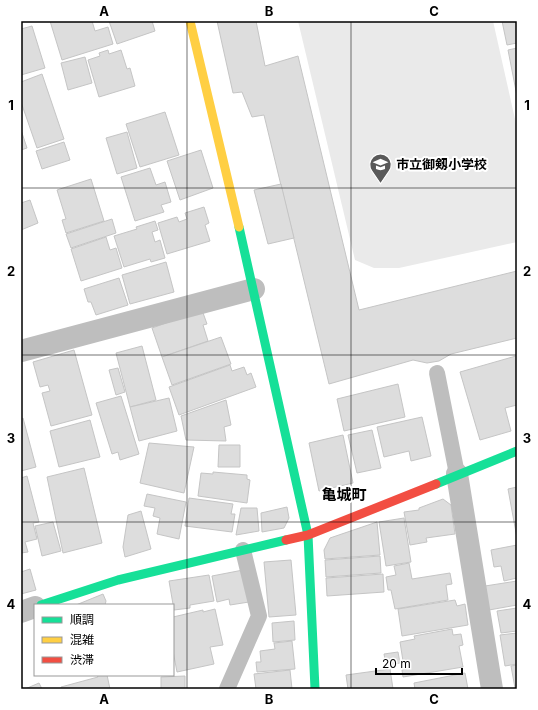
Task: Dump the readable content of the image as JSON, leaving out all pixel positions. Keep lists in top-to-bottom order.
{
  "districts": ["亀城町"],
  "places": {
    "school or university": ["市立御剱小学校"]
  },
  "legend": ["順調", "混雑", "渋滞"],
  "scale_bar": "20 m",
  "grid": {
    "columns": ["A", "B", "C"],
    "rows": [
      "1",
      "2",
      "3",
      "4"
    ]
  }
}
